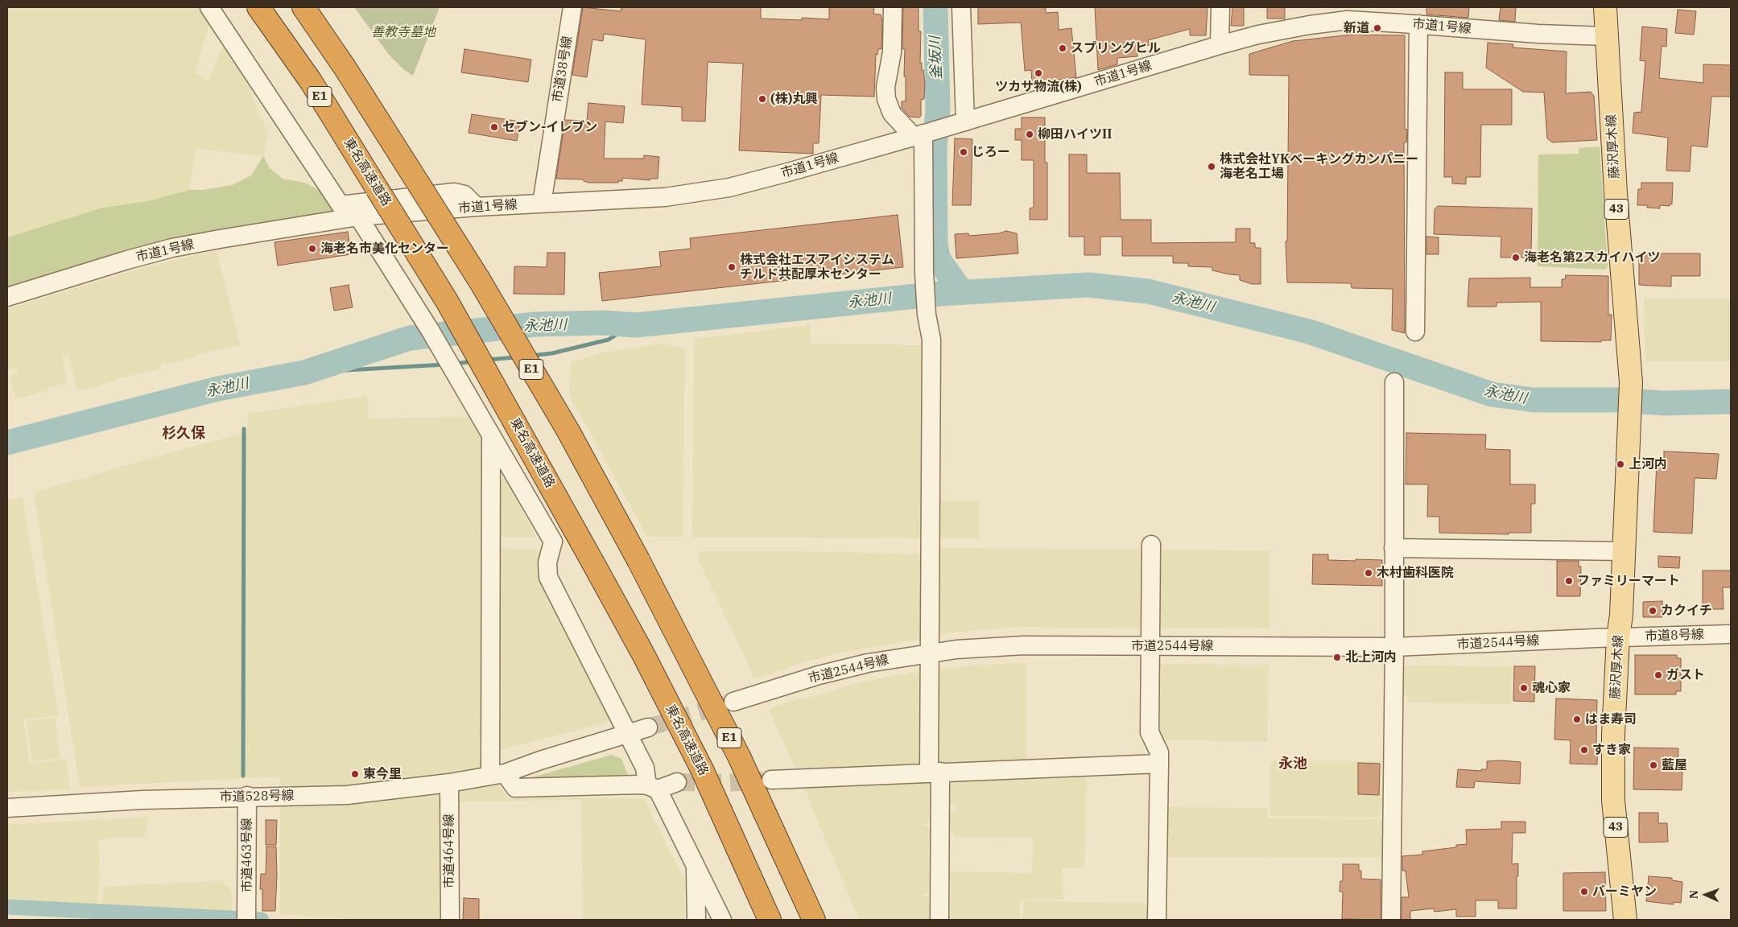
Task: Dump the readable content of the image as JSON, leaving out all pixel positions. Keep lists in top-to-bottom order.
{
  "streets": {
    "highway": ["E1", "東名高速道路"],
    "main road": ["藤沢厚木線", "43"],
    "street": [
      "市道1号線",
      "市道38号線",
      "市道8号線",
      "市道2544号線",
      "市道528号線",
      "市道464号線",
      "市道463号線"
    ]
  },
  "crossings": [
    ["市道1号線", "市道38号線"],
    ["市道1号線", "藤沢厚木線"],
    ["藤沢厚木線", "市道8号線"],
    ["藤沢厚木線", "市道2544号線"],
    ["市道8号線", "市道2544号線"],
    ["市道528号線", "市道464号線"],
    ["市道528号線", "市道463号線"]
  ],
  "districts": ["杉久保", "永池"],
  "water": ["釜坂川", "永池川"],
  "parks": ["善教寺墓地"],
  "places": [
    "新道",
    "スプリングヒル",
    "ツカサ物流(株)",
    "(株)丸興",
    "セブン-イレブン",
    "柳田ハイツII",
    "じろー",
    "株式会社YKベーキングカンパニー 海老名工場",
    "海老名市美化センター",
    "海老名第2スカイハイツ",
    "株式会社エスアイシステム チルド共配厚木センター",
    "上河内",
    "木村歯科医院",
    "ファミリーマート",
    "カクイチ",
    "北上河内",
    "ガスト",
    "魂心家",
    "はま寿司",
    "すき家",
    "藍屋",
    "東今里",
    "バーミヤン"
  ],
  "north": "left"
}
